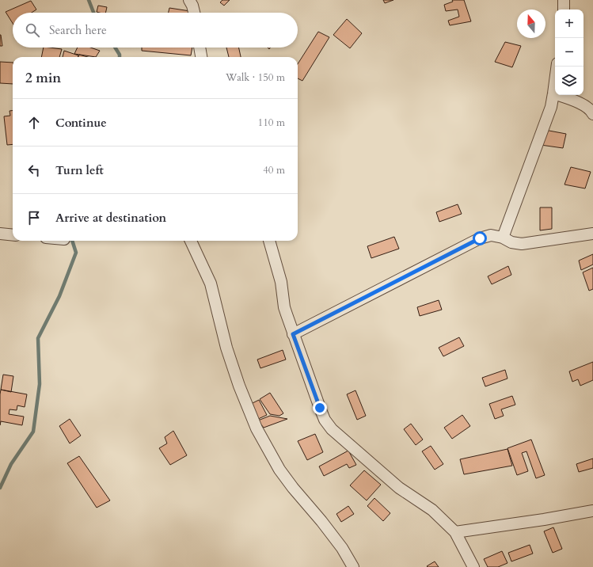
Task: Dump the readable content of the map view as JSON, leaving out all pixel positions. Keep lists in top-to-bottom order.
{
  "north": "top",
  "page": {
    "map_buttons": ["+", "−"],
    "search": "Search here",
    "heading": ["2 min", "Walk · 150 m"],
    "list": [
      ["Continue", "110 m"],
      ["Turn left", "40 m"],
      "Arrive at destination"
    ]
  }
}
